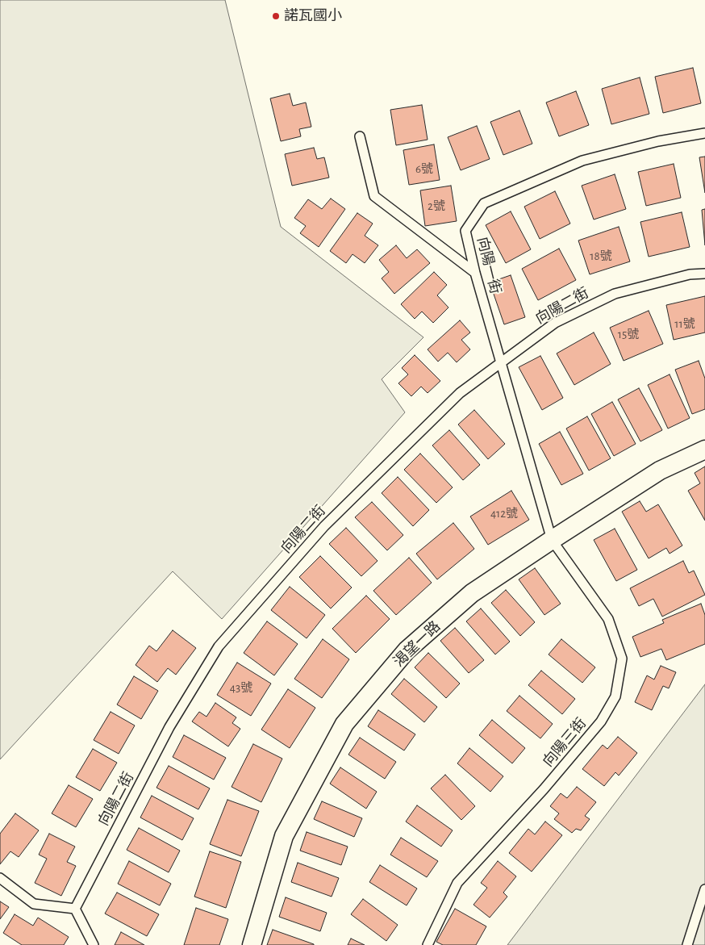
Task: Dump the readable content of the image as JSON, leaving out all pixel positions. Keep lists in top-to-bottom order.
{
  "streets": {
    "street": ["渴望一路"],
    "lane": ["向陽一街", "向陽二街", "向陽三街"]
  },
  "crossings": [
    ["向陽一街", "向陽二街"],
    ["向陽一街", "渴望一路"],
    ["向陽一街", "向陽三街"],
    ["渴望一路", "向陽三街"]
  ],
  "places": ["諾瓦國小"],
  "house_numbers": [
    "6號",
    "2號",
    "18號",
    "11號",
    "15號",
    "412號",
    "43號"
  ]
}
